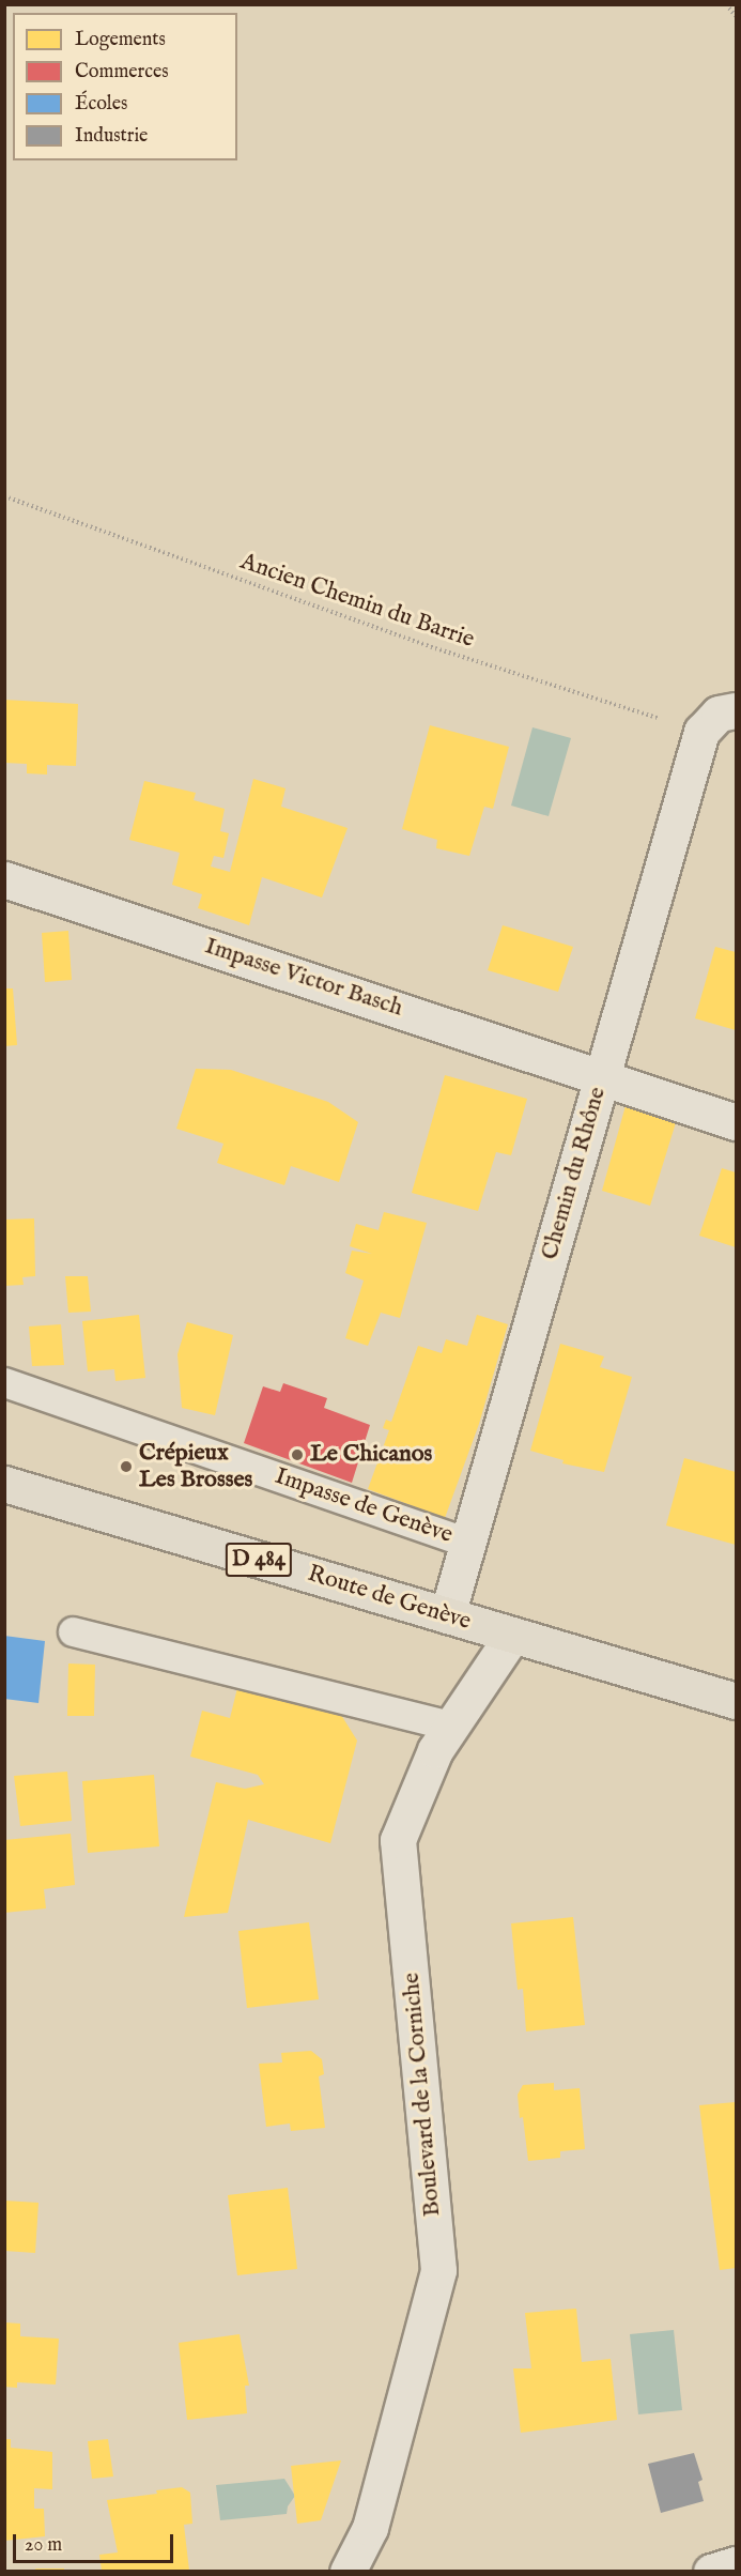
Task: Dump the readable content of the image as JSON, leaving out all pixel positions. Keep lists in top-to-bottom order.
{
  "streets": {
    "main road": ["D 484", "Route de Genève"],
    "street": ["Impasse Victor Basch", "Chemin du Rhône", "Boulevard de la Corniche"],
    "lane": ["Impasse de Genève"],
    "path": ["Ancien Chemin du Barrie"]
  },
  "crossings": [
    ["Ancien Chemin du Barrie", "Chemin du Rhône"],
    ["Impasse Victor Basch", "Chemin du Rhône"],
    ["Chemin du Rhône", "Impasse de Genève"],
    ["Chemin du Rhône", "Route de Genève"],
    ["Route de Genève", "Boulevard de la Corniche"]
  ],
  "places": ["Le Chicanos", "Crépieux Les Brosses"],
  "legend": [
    "Logements",
    "Commerces",
    "Écoles",
    "Industrie"
  ],
  "scale_bar": "20 m"
}
